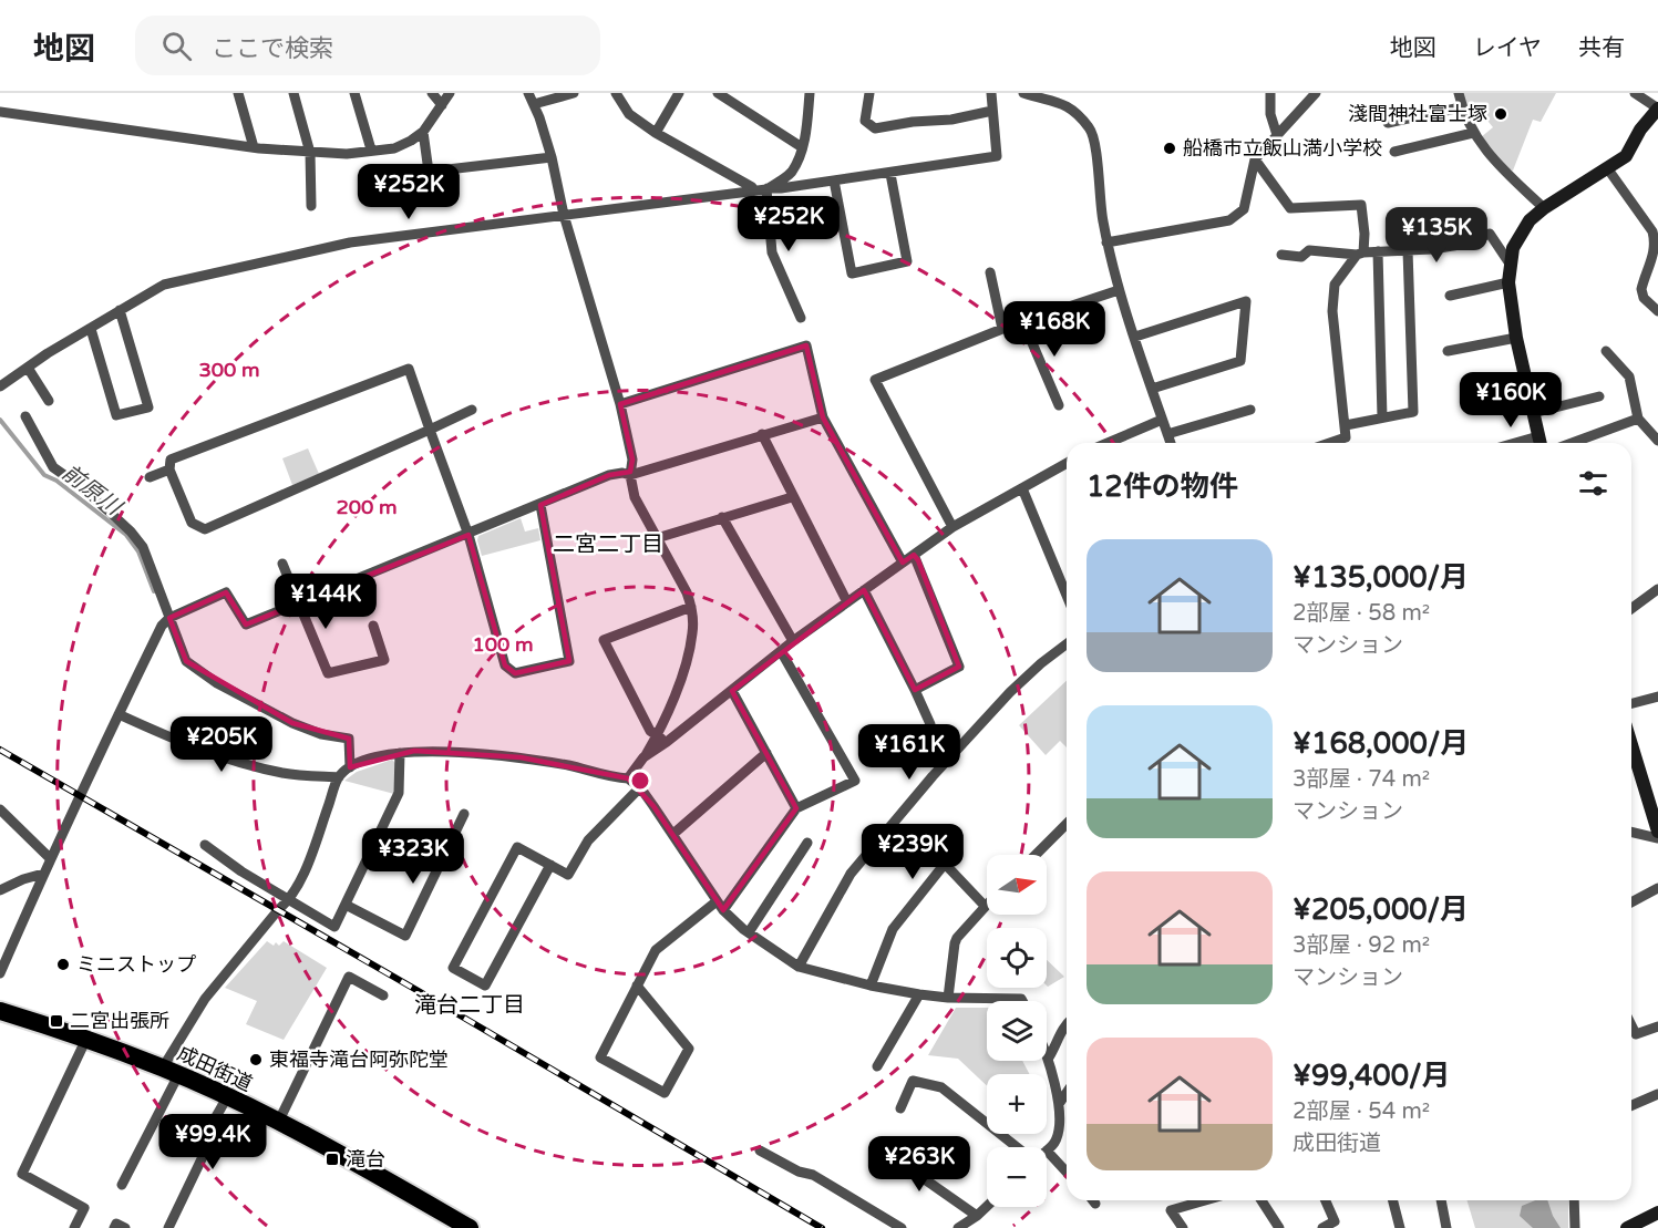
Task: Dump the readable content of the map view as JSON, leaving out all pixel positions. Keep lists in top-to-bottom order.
{
  "streets": {
    "highway": ["成田街道"]
  },
  "districts": ["二宮二丁目", "滝台二丁目"],
  "water": ["前原川"],
  "places": {
    "other": [
      "淺間神社富士塚",
      "船橋市立飯山満小学校",
      "ミニストップ",
      "東福寺滝台阿弥陀堂"
    ],
    "transit": ["二宮出張所", "滝台"]
  },
  "north": "right",
  "page": {
    "header": "地図",
    "search": "ここで検索",
    "nav": ["地図", "レイヤ", "共有"],
    "price": [
      "¥252K",
      "¥252K",
      "¥135K",
      "¥168K",
      "¥160K",
      "¥144K",
      "¥205K",
      "¥161K",
      "¥239K",
      "¥323K",
      "¥99.4K",
      "¥263K"
    ],
    "heading": "12件の物件",
    "list": [
      {
        "name": "¥135,000/月",
        "note": "2部屋 · 58 m² · マンション"
      },
      {
        "name": "¥168,000/月",
        "note": "3部屋 · 74 m² · マンション"
      },
      {
        "name": "¥205,000/月",
        "note": "3部屋 · 92 m² · マンション"
      },
      {
        "name": "¥99,400/月",
        "note": "2部屋 · 54 m² · 成田街道"
      }
    ],
    "map_buttons": ["+", "−"]
  },
  "rings": ["300 m", "200 m", "100 m"]
}
